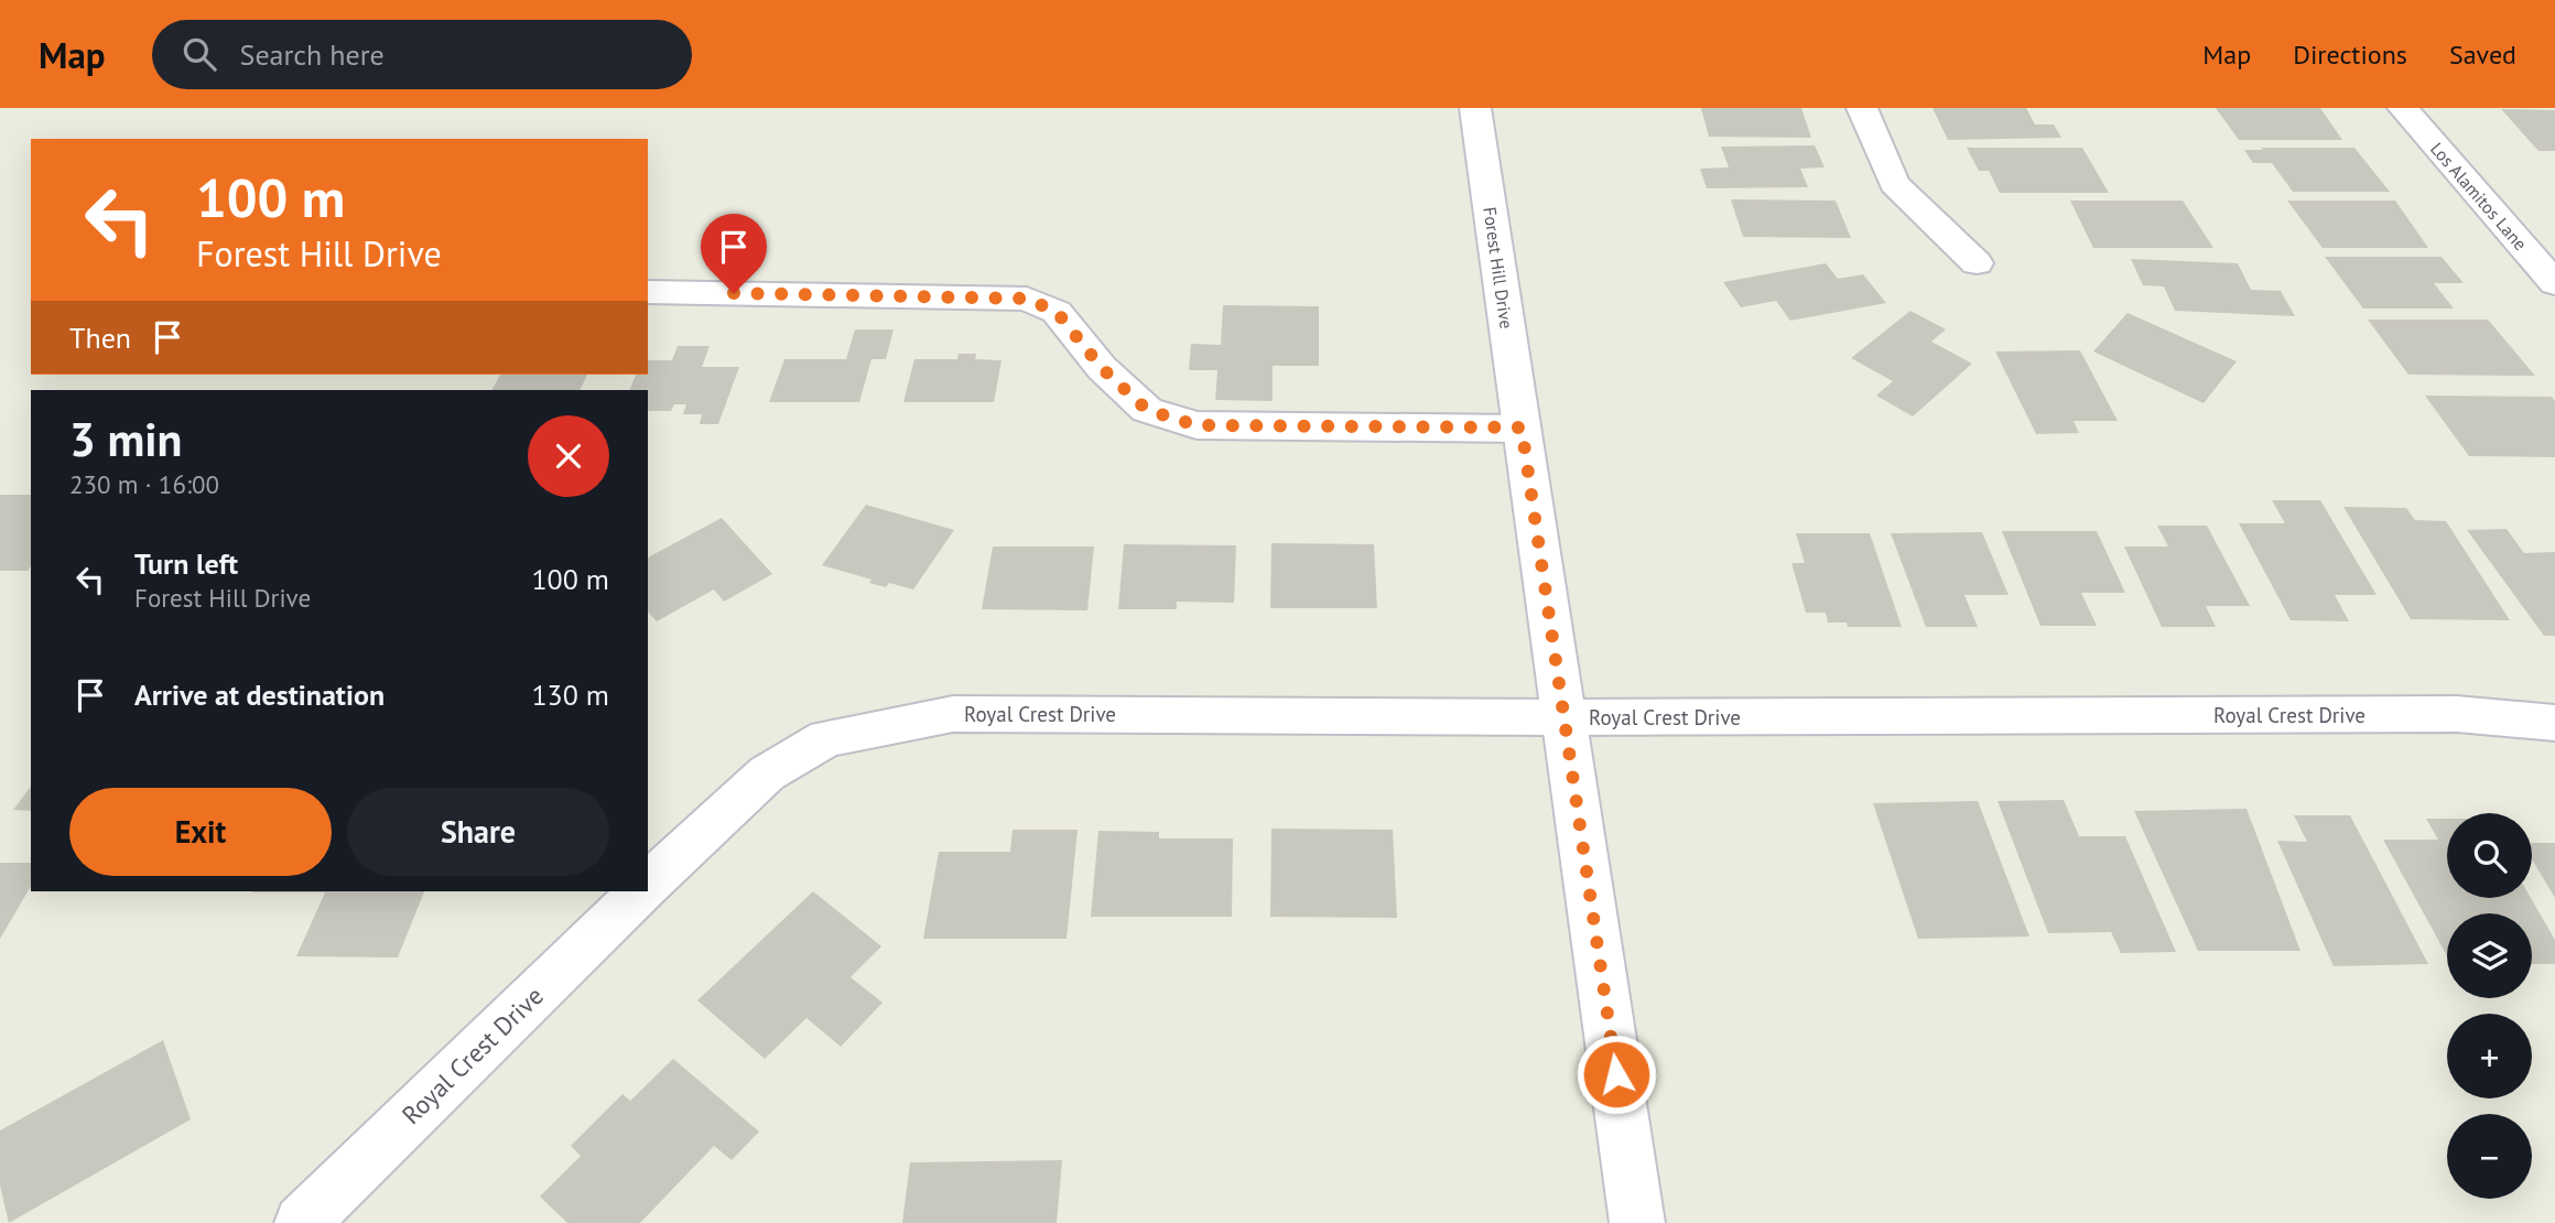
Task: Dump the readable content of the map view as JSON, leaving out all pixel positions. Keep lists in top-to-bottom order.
{
  "streets": {
    "street": ["Los Alamitos Lane", "Forest Hill Drive", "Royal Crest Drive"]
  },
  "crossings": [
    ["Forest Hill Drive", "Royal Crest Drive"]
  ],
  "page": {
    "header": "Map",
    "search": "Search here",
    "nav": ["Map", "Directions", "Saved"],
    "turn": ["100 m", "Forest Hill Drive"],
    "then": "Then",
    "heading": ["3 min", "230 m · 16:00"],
    "list": [
      {
        "name": "Turn left",
        "note": "Forest Hill Drive",
        "value": "100 m"
      },
      {
        "name": "Arrive at destination",
        "value": "130 m"
      }
    ],
    "buttons": ["Exit", "Share"],
    "map_buttons": ["+", "−"]
  }
}
